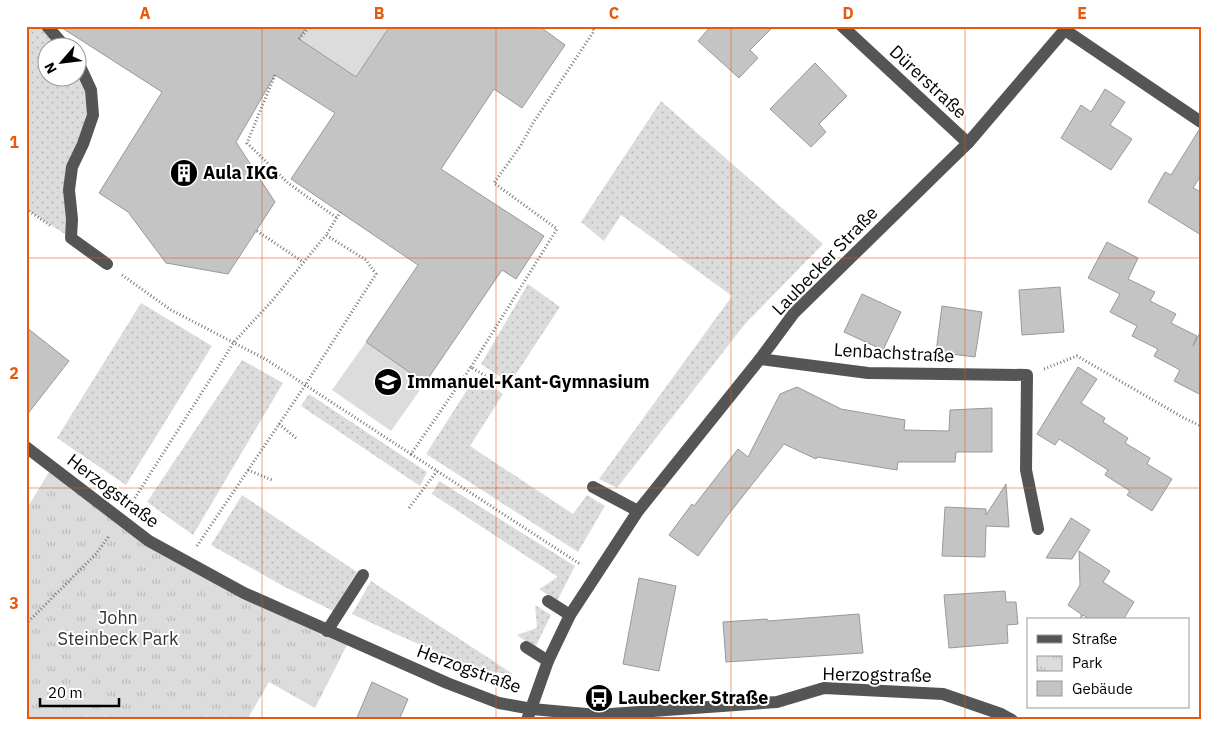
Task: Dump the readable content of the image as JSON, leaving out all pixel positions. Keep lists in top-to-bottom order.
{
  "streets": {
    "street": [
      "Dürerstraße",
      "Laubecker Straße",
      "Lenbachstraße",
      "Herzogstraße"
    ]
  },
  "crossings": [
    ["Dürerstraße", "Laubecker Straße"],
    ["Laubecker Straße", "Lenbachstraße"],
    ["Laubecker Straße", "Herzogstraße"]
  ],
  "parks": ["John Steinbeck Park"],
  "places": {
    "building": ["Aula IKG"],
    "school or university": ["Immanuel-Kant-Gymnasium"],
    "bus stop": ["Laubecker Straße"]
  },
  "legend": ["Straße", "Park", "Gebäude"],
  "scale_bar": "20 m",
  "north": "bottom left",
  "grid": {
    "columns": [
      "A",
      "B",
      "C",
      "D",
      "E"
    ],
    "rows": ["1", "2", "3"]
  }
}
